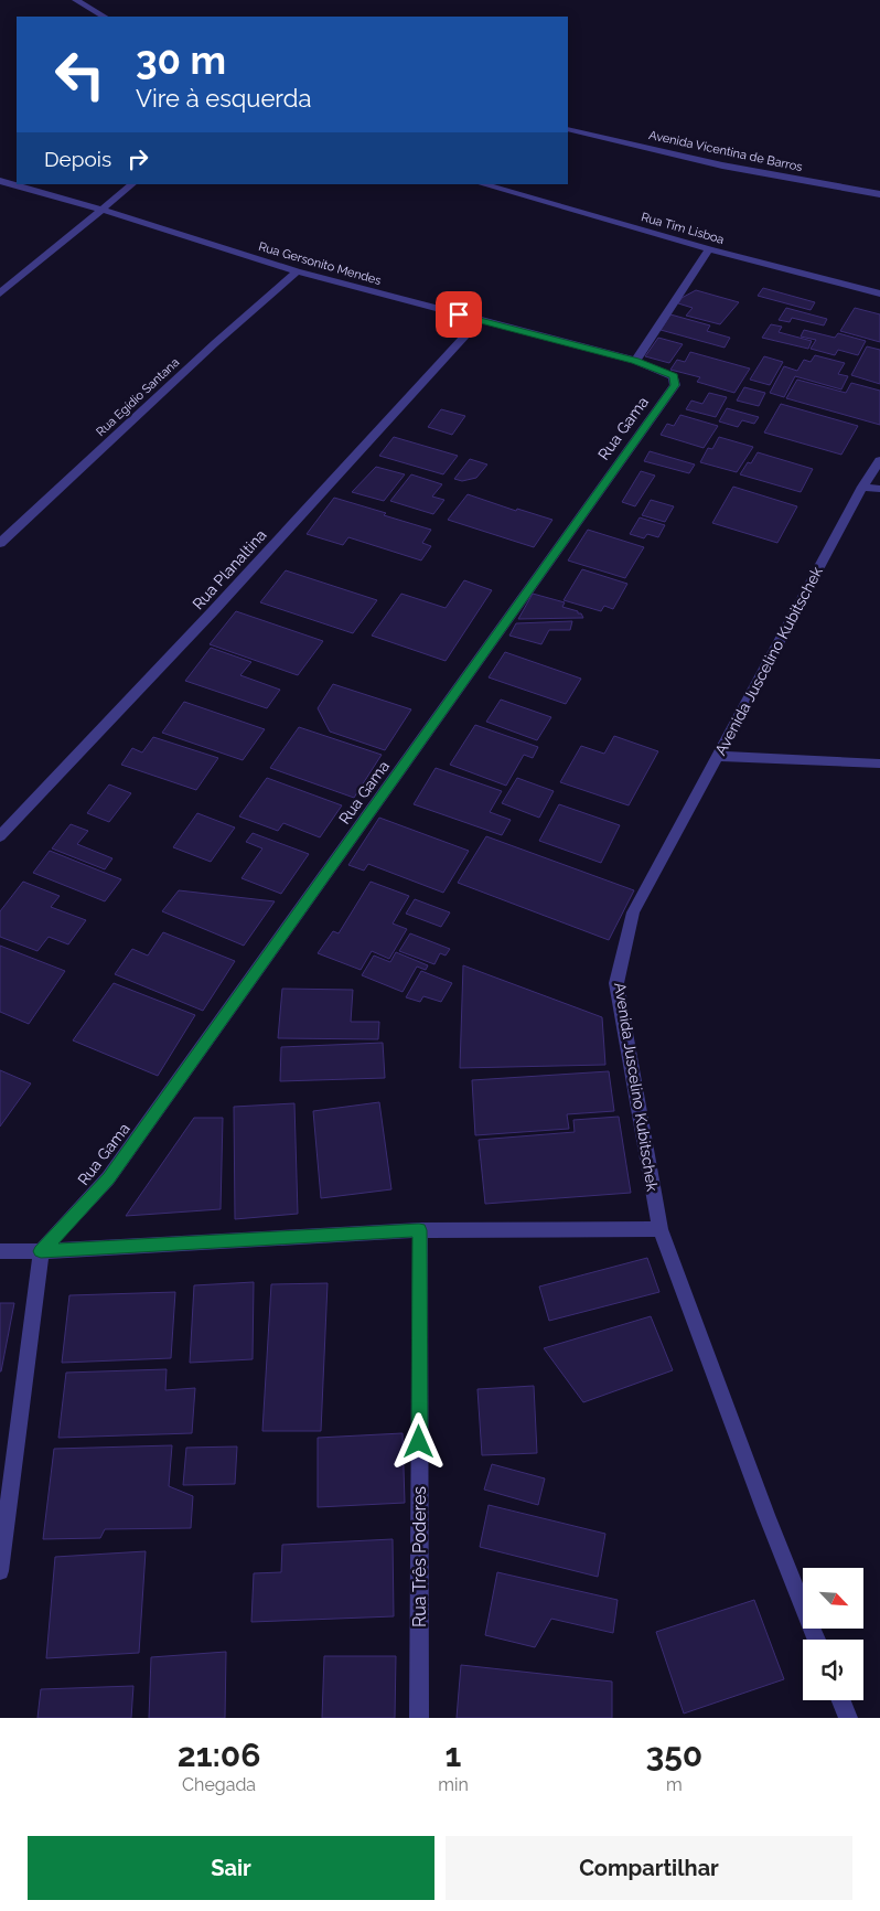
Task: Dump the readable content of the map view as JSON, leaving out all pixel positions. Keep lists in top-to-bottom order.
{
  "streets": {
    "street": [
      "Avenida Vicentina de Barros",
      "Rua Tim Lisboa",
      "Rua Gersonito Mendes",
      "Rua Egídio Santana",
      "Rua Gama",
      "Rua Planaltina",
      "Avenida Juscelino Kubitschek",
      "Rua Três Poderes"
    ]
  },
  "crossings": [
    ["Rua Gersonito Mendes", "Rua Egídio Santana"],
    ["Rua Gersonito Mendes", "Rua Gama"],
    ["Rua Gersonito Mendes", "Rua Planaltina"]
  ],
  "north": "bottom right",
  "page": {
    "turn": ["30 m", "Vire à esquerda"],
    "then": "Depois",
    "eta": [
      "21:06",
      "Chegada",
      "1",
      "min",
      "350",
      "m"
    ],
    "buttons": ["Sair", "Compartilhar"]
  }
}
